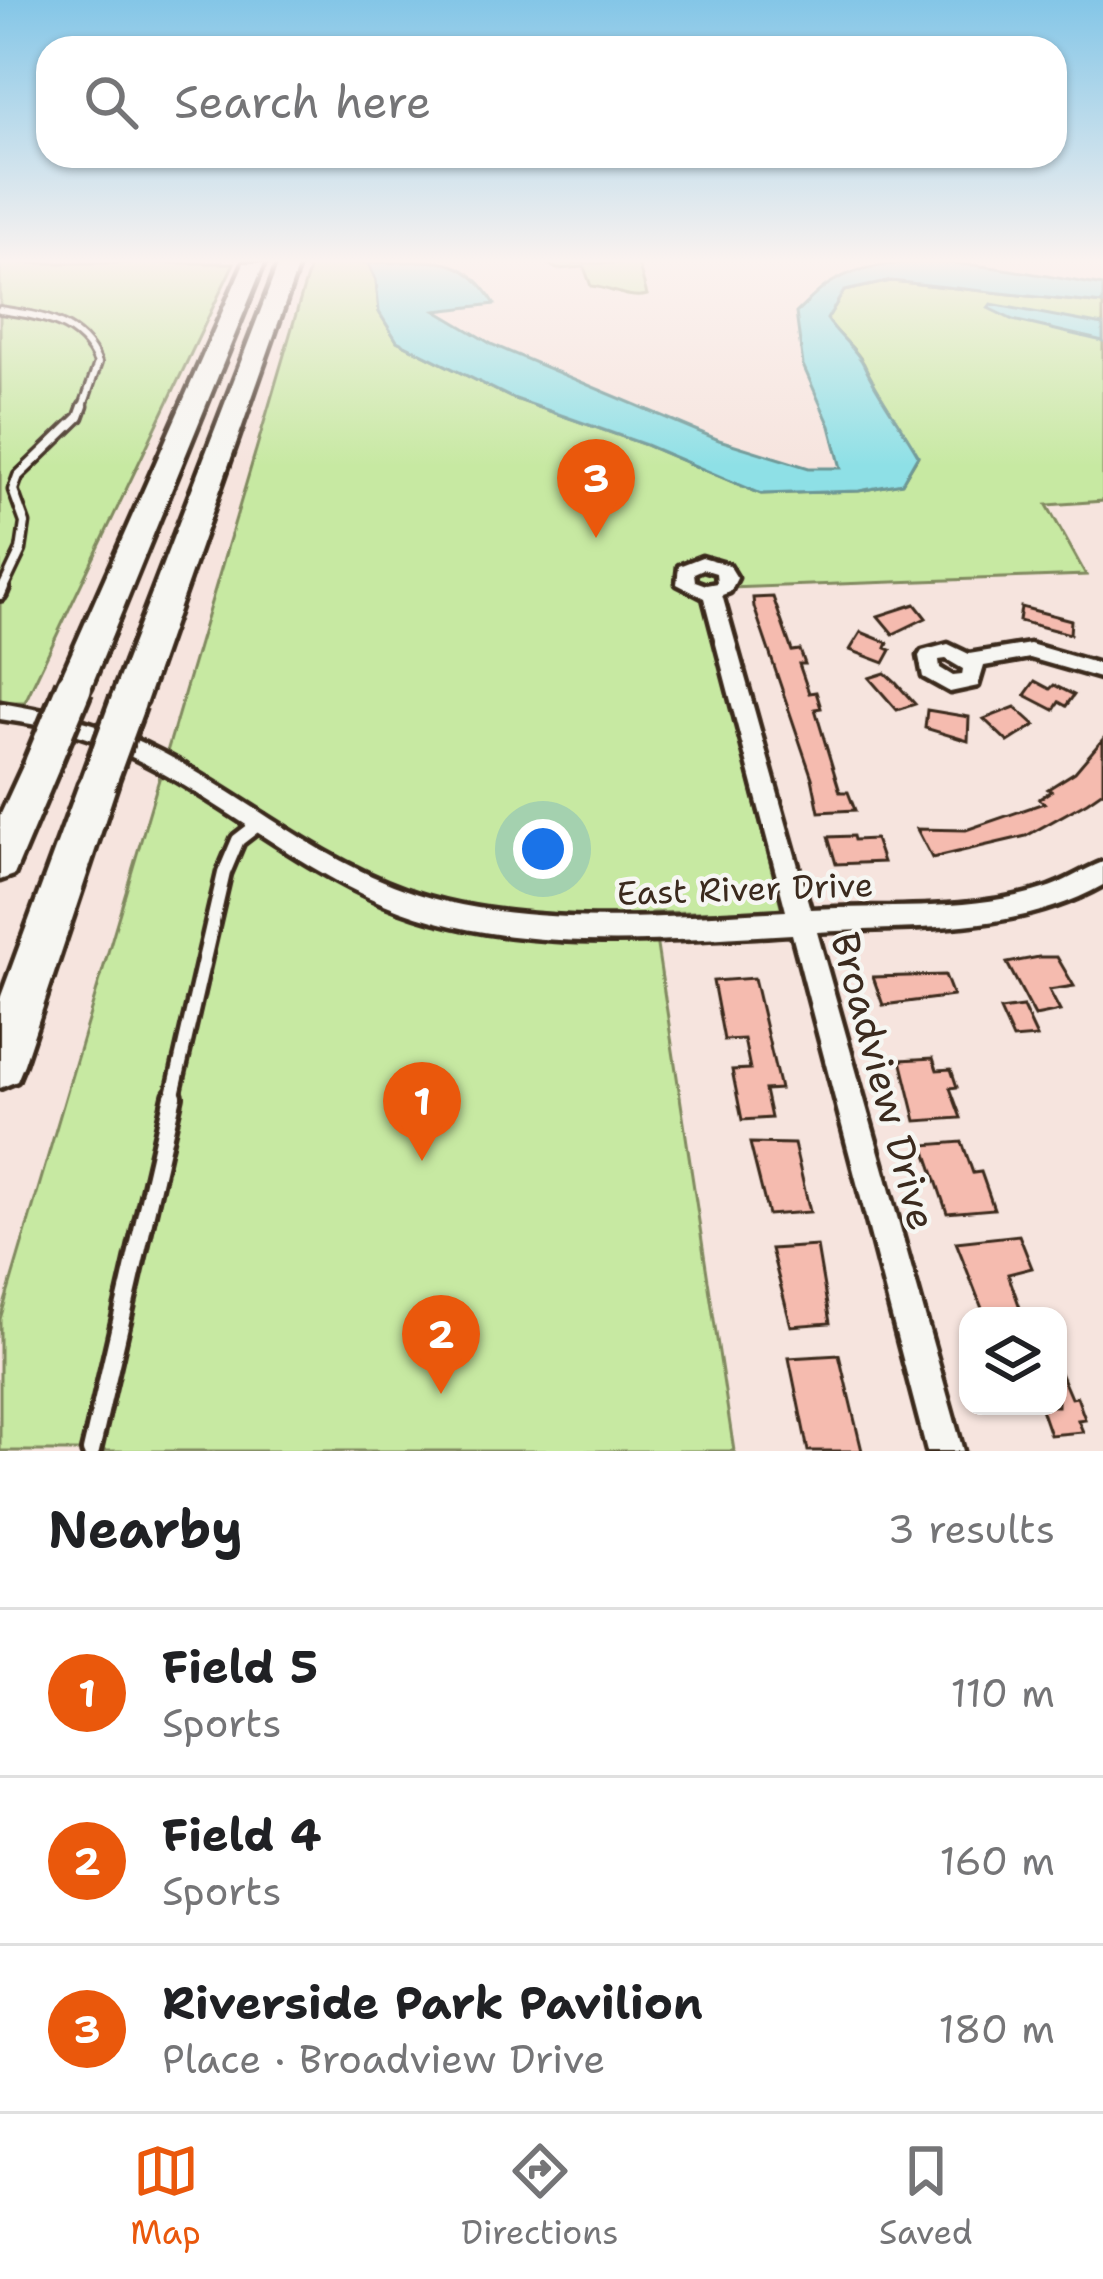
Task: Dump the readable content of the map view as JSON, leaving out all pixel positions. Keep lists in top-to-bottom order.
{
  "streets": {
    "street": ["East River Drive", "Broadview Drive"]
  },
  "crossings": [
    ["East River Drive", "Broadview Drive"]
  ],
  "page": {
    "search": "Search here",
    "pins": ["3", "1", "2"],
    "heading": ["Nearby", "3 results"],
    "list": [
      {
        "mark": "1",
        "name": "Field 5",
        "note": "Sports",
        "value": "110 m"
      },
      {
        "mark": "2",
        "name": "Field 4",
        "note": "Sports",
        "value": "160 m"
      },
      {
        "mark": "3",
        "name": "Riverside Park Pavilion",
        "note": "Place · Broadview Drive",
        "value": "180 m"
      }
    ],
    "nav": ["Map", "Directions", "Saved"]
  }
}
